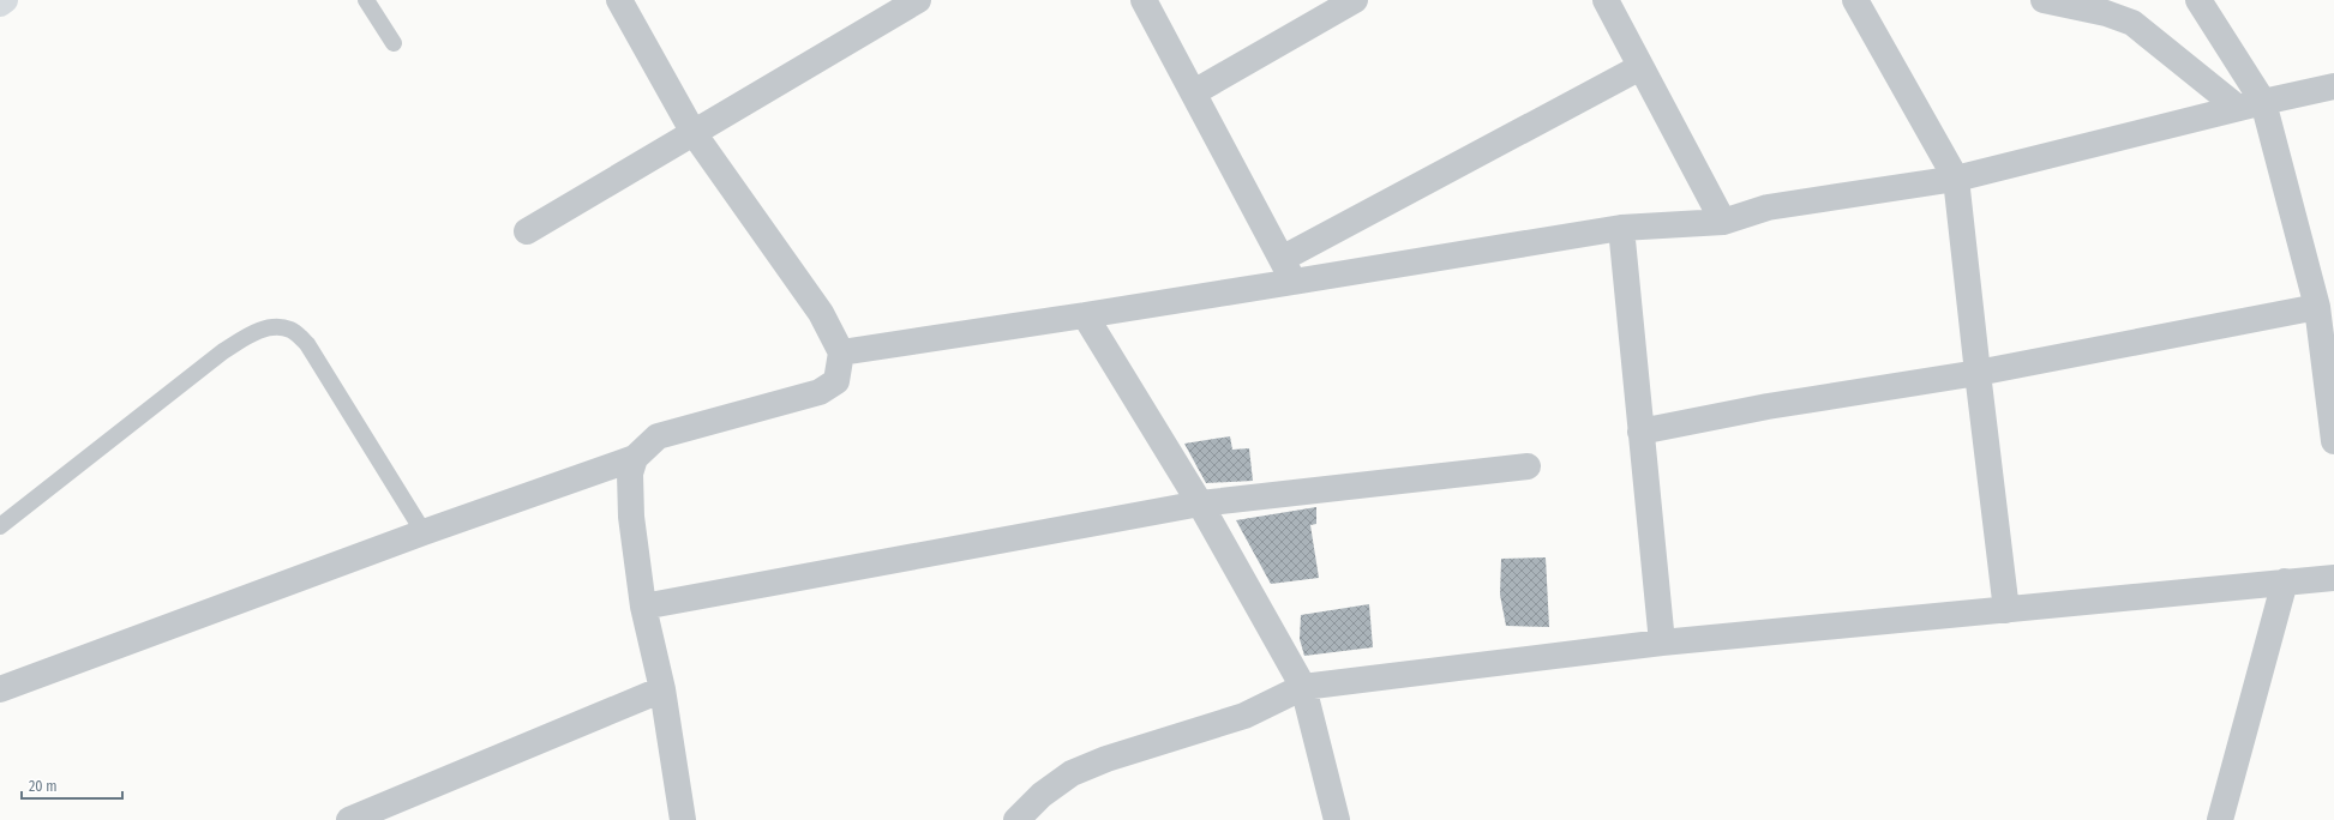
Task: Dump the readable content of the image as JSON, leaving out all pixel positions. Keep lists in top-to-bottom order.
{
  "scale_bar": "20 m"
}
